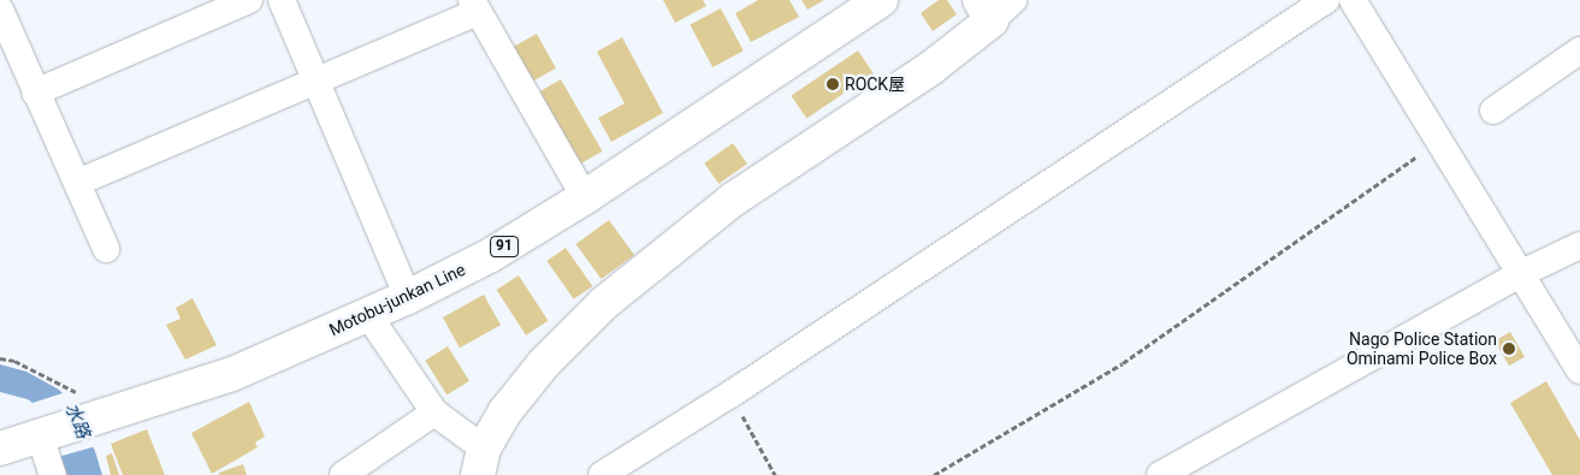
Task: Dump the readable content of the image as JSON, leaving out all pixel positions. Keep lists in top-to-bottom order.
{
  "streets": {
    "main road": ["91", "Motobu-junkan Line"]
  },
  "water": ["水路"],
  "places": ["ROCK屋", "Nago Police Station Ominami Police Box"]
}
